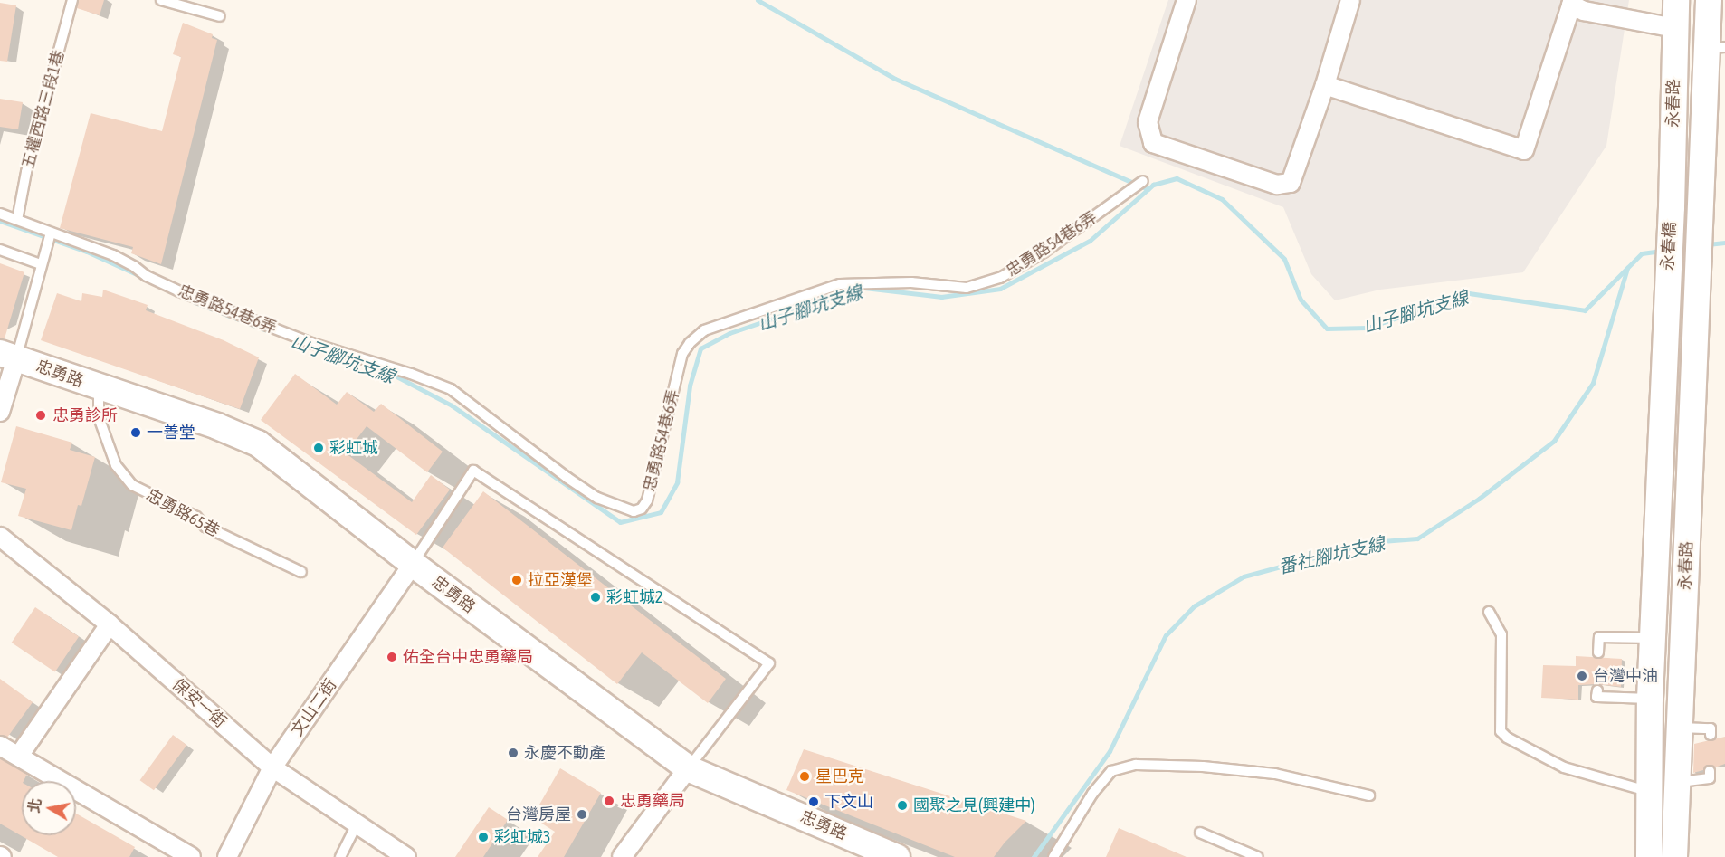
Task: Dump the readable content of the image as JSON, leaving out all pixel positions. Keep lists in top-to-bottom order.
{
  "streets": {
    "street": [
      "永春路",
      "永春橋",
      "忠勇路",
      "保安一街",
      "文山二街"
    ],
    "lane": ["五權西路三段1巷", "忠勇路54巷6弄", "忠勇路65巷"]
  },
  "crossings": [
    ["永春路", "永春橋"],
    ["忠勇路", "忠勇路65巷"],
    ["忠勇路", "文山二街"],
    ["保安一街", "文山二街"]
  ],
  "water": ["山子腳坑支線", "番社腳坑支線"],
  "places": [
    "忠勇診所",
    "一善堂",
    "彩虹城",
    "拉亞漢堡",
    "彩虹城2",
    "佑全台中忠勇藥局",
    "台灣中油",
    "永慶不動產",
    "星巴克",
    "忠勇藥局",
    "下文山",
    "國聚之見(興建中)",
    "台灣房屋",
    "彩虹城3"
  ],
  "north": "left"
}
